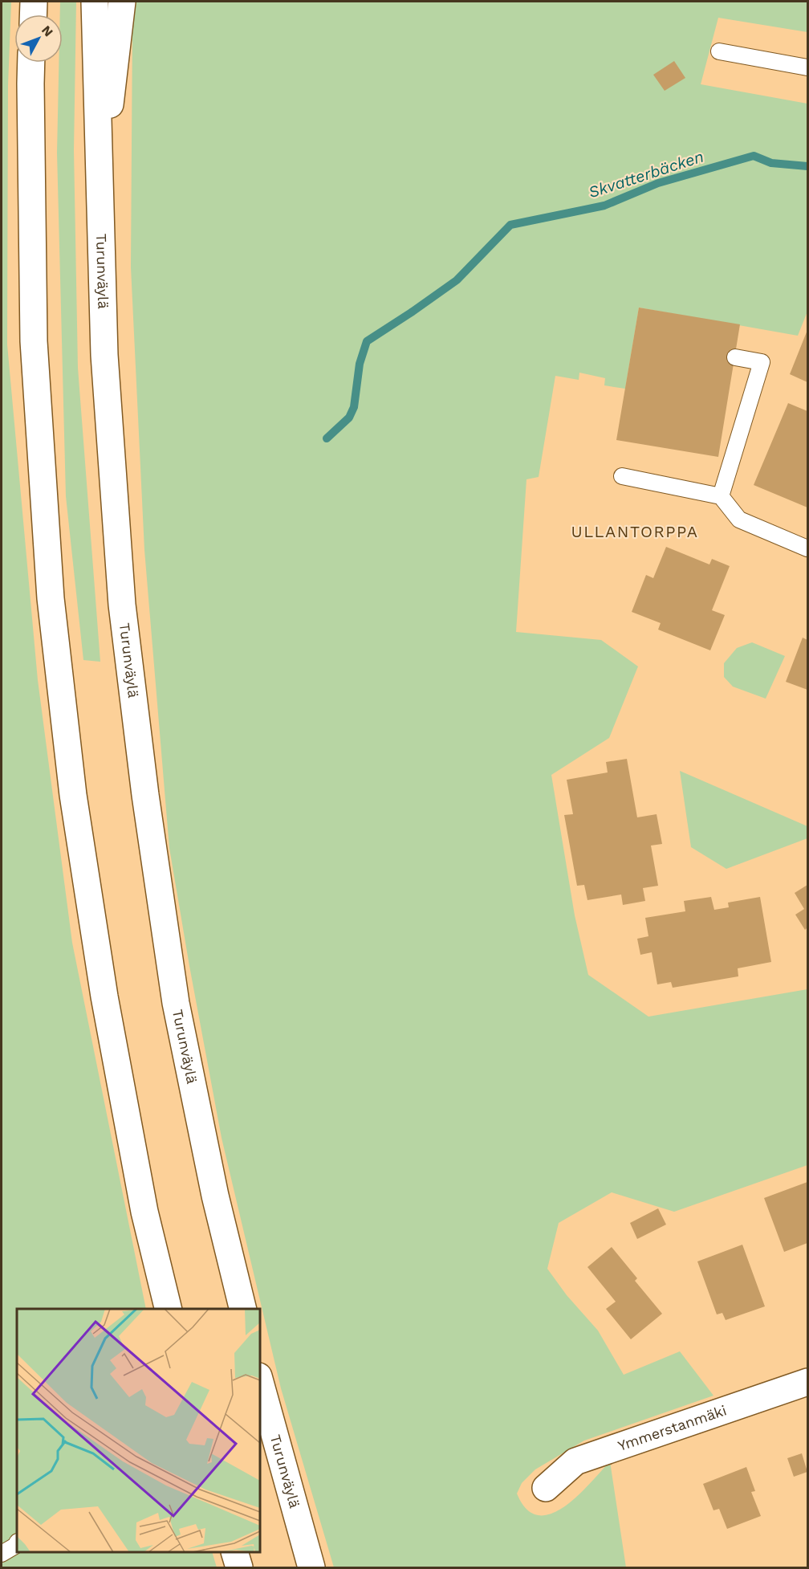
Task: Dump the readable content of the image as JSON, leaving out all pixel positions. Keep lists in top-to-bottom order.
{
  "streets": {
    "main road": ["Turunväylä", "Ymmerstanmäki"]
  },
  "districts": ["ULLANTORPPA"],
  "water": ["Skvatterbäcken"],
  "north": "top right"
}
